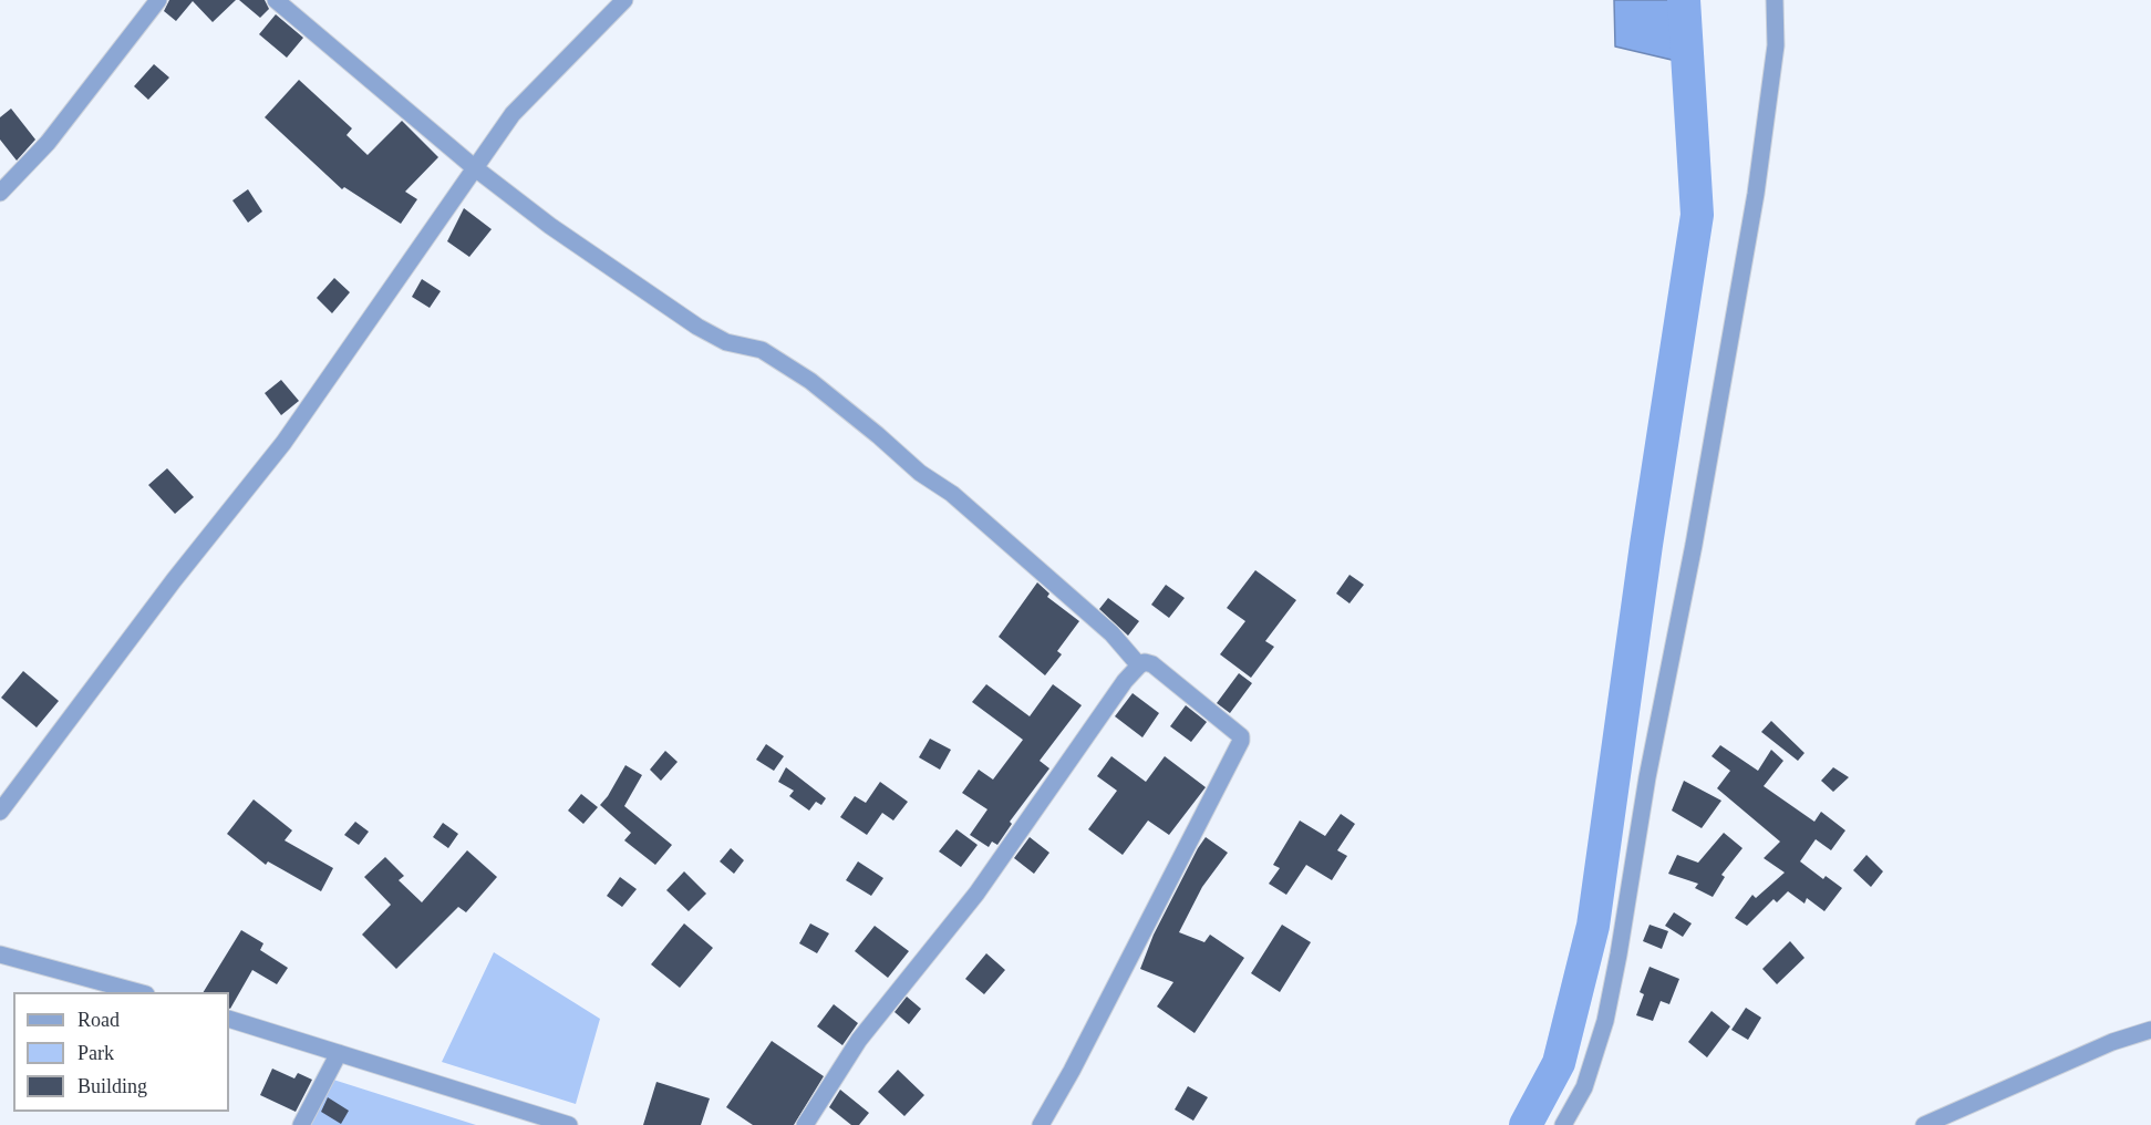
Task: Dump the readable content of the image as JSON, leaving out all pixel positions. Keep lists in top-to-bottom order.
{
  "legend": ["Road", "Park", "Building"]
}
